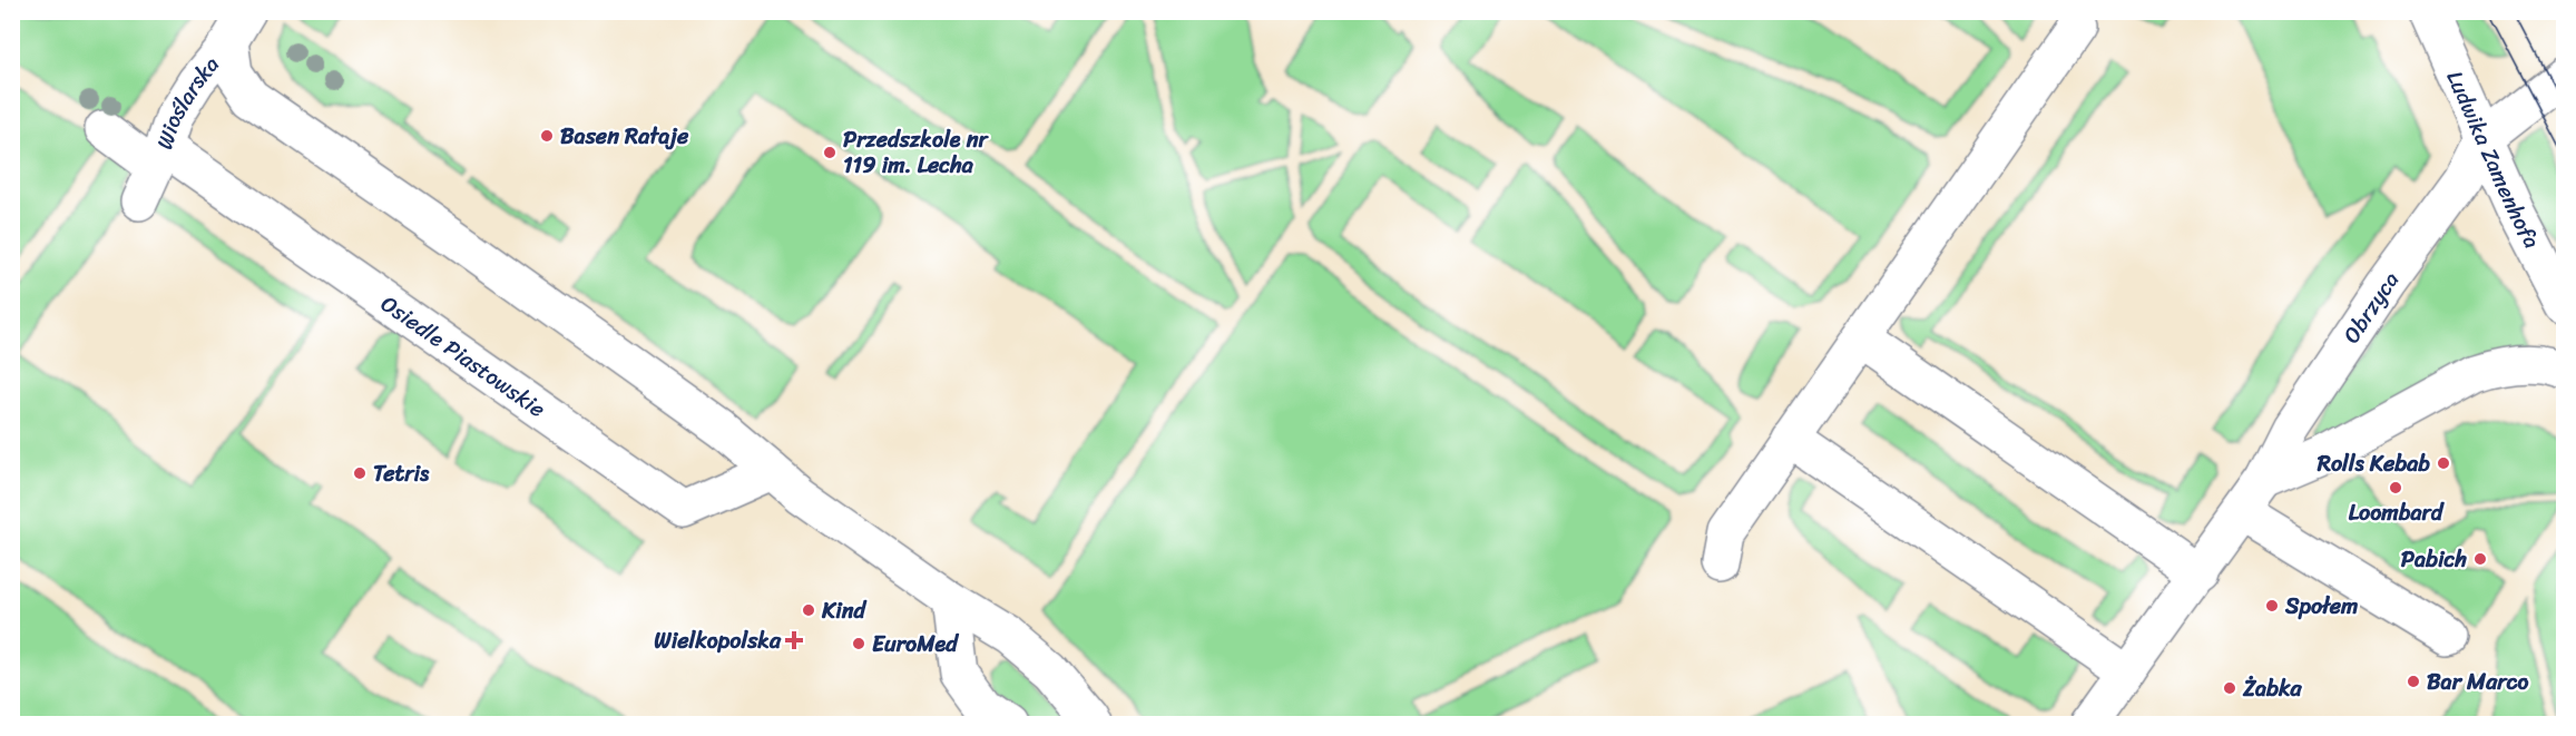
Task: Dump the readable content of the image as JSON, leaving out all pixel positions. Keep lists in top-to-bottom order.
{
  "streets": {
    "street": [
      "Wioślarska",
      "Ludwika Zamenhofa",
      "Obrzyca",
      "Osiedle Piastowskie"
    ]
  },
  "crossings": [
    ["Wioślarska", "Osiedle Piastowskie"],
    ["Ludwika Zamenhofa", "Obrzyca"]
  ],
  "places": {
    "other": [
      "Basen Rataje",
      "Przedszkole nr 119 im. Lecha",
      "Rolls Kebab",
      "Tetris",
      "Loombard",
      "Pabich",
      "Społem",
      "Kind",
      "EuroMed",
      "Bar Marco",
      "Żabka"
    ],
    "health": ["Wielkopolska"]
  }
}
